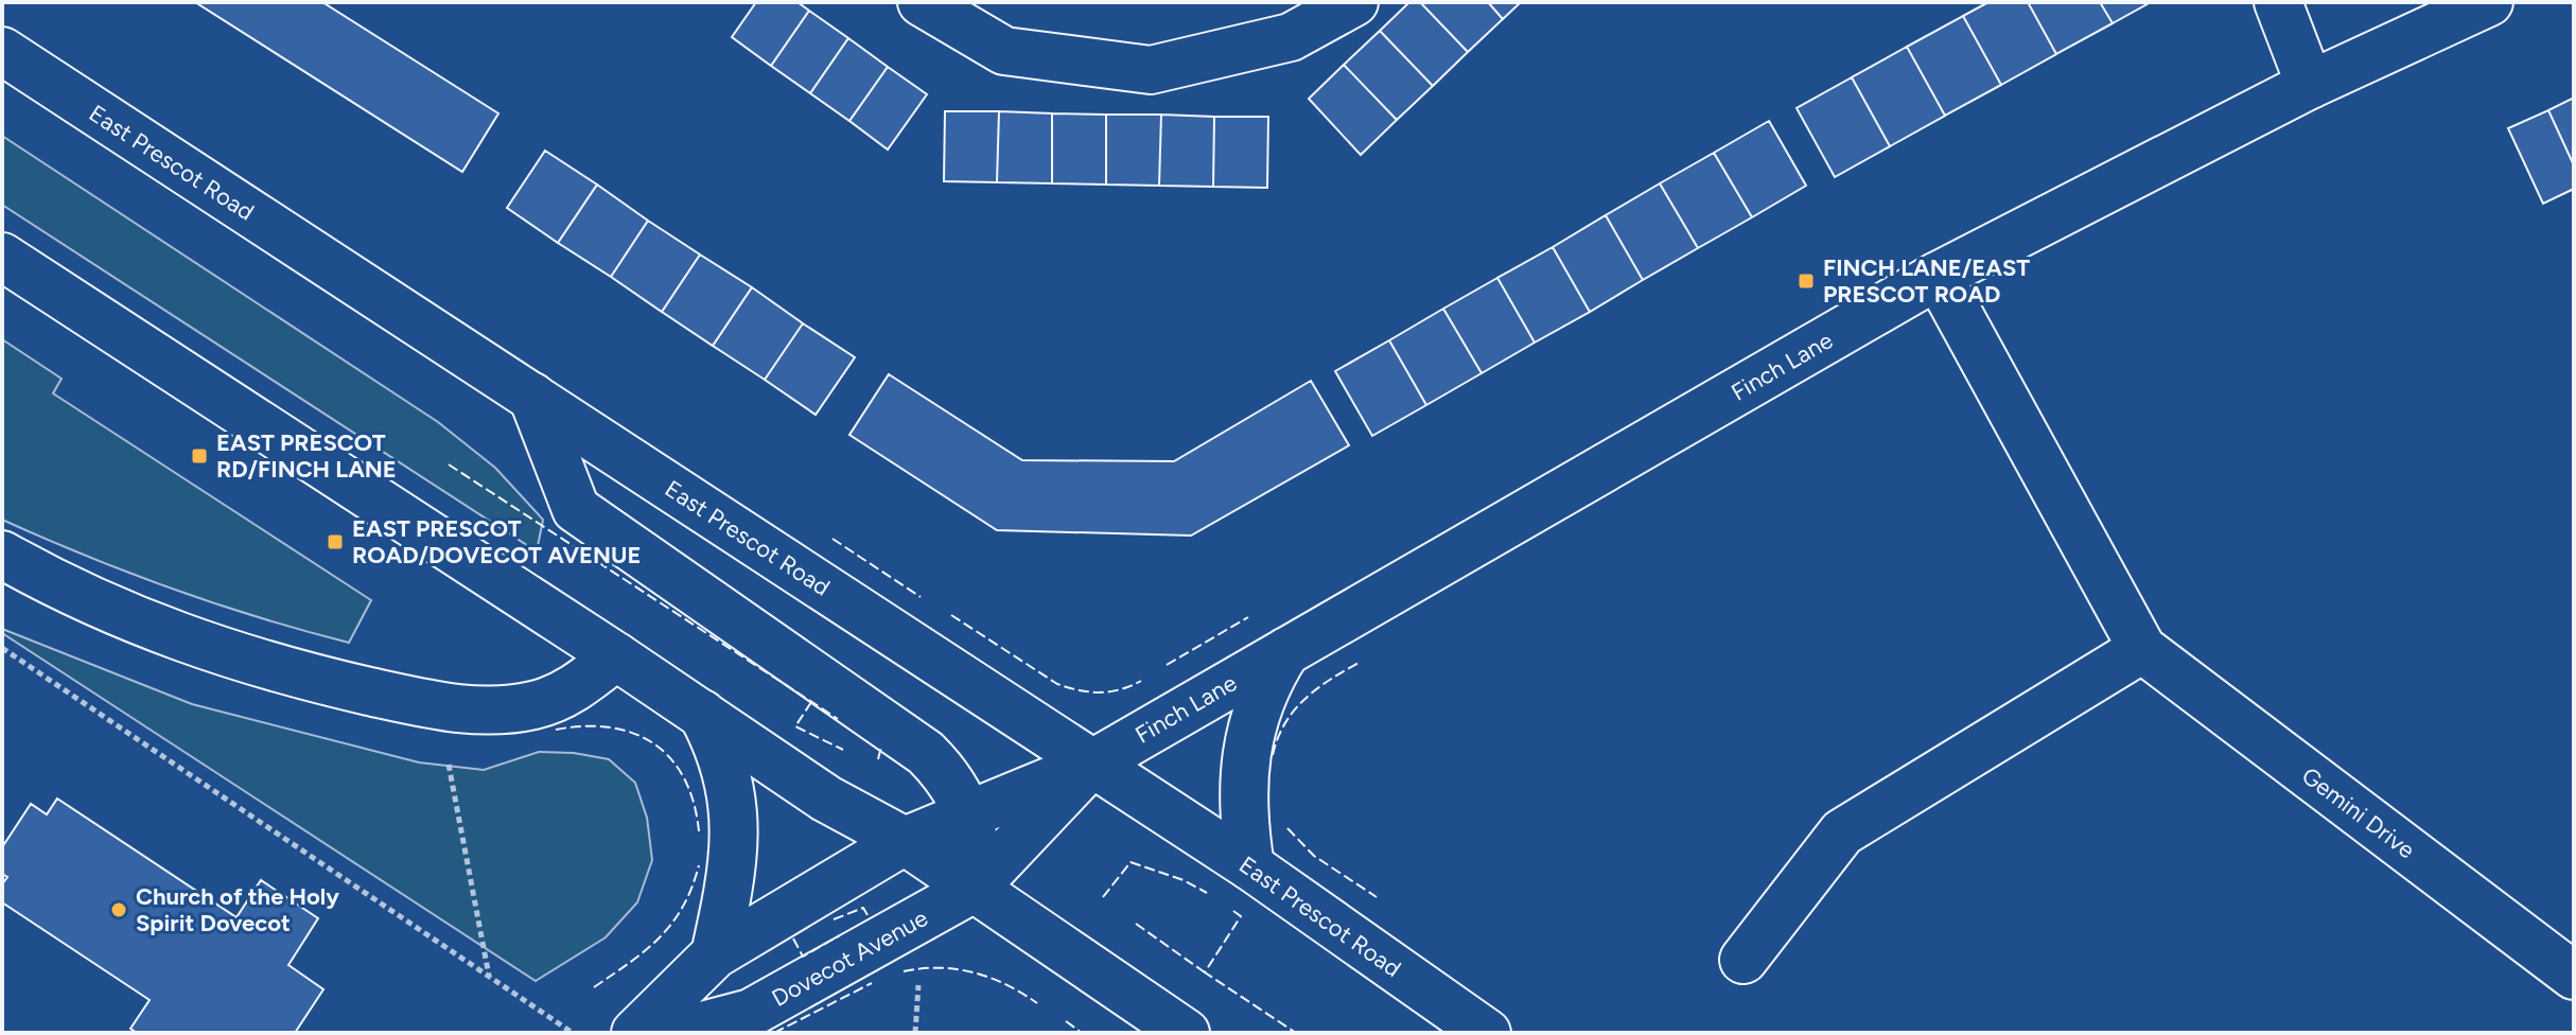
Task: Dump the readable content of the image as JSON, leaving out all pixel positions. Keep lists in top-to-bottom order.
{
  "streets": {
    "main road": [
      "East Prescot Road",
      "Finch Lane",
      "Gemini Drive",
      "Dovecot Avenue"
    ]
  },
  "crossings": [
    ["East Prescot Road", "Finch Lane"],
    ["Finch Lane", "Gemini Drive"],
    ["Finch Lane", "Dovecot Avenue"]
  ],
  "places": {
    "transit": ["FINCH LANE/EAST PRESCOT ROAD", "EAST PRESCOT RD/FINCH LANE", "EAST PRESCOT ROAD/DOVECOT AVENUE"],
    "other": ["Church of the Holy Spirit Dovecot"]
  }
}
